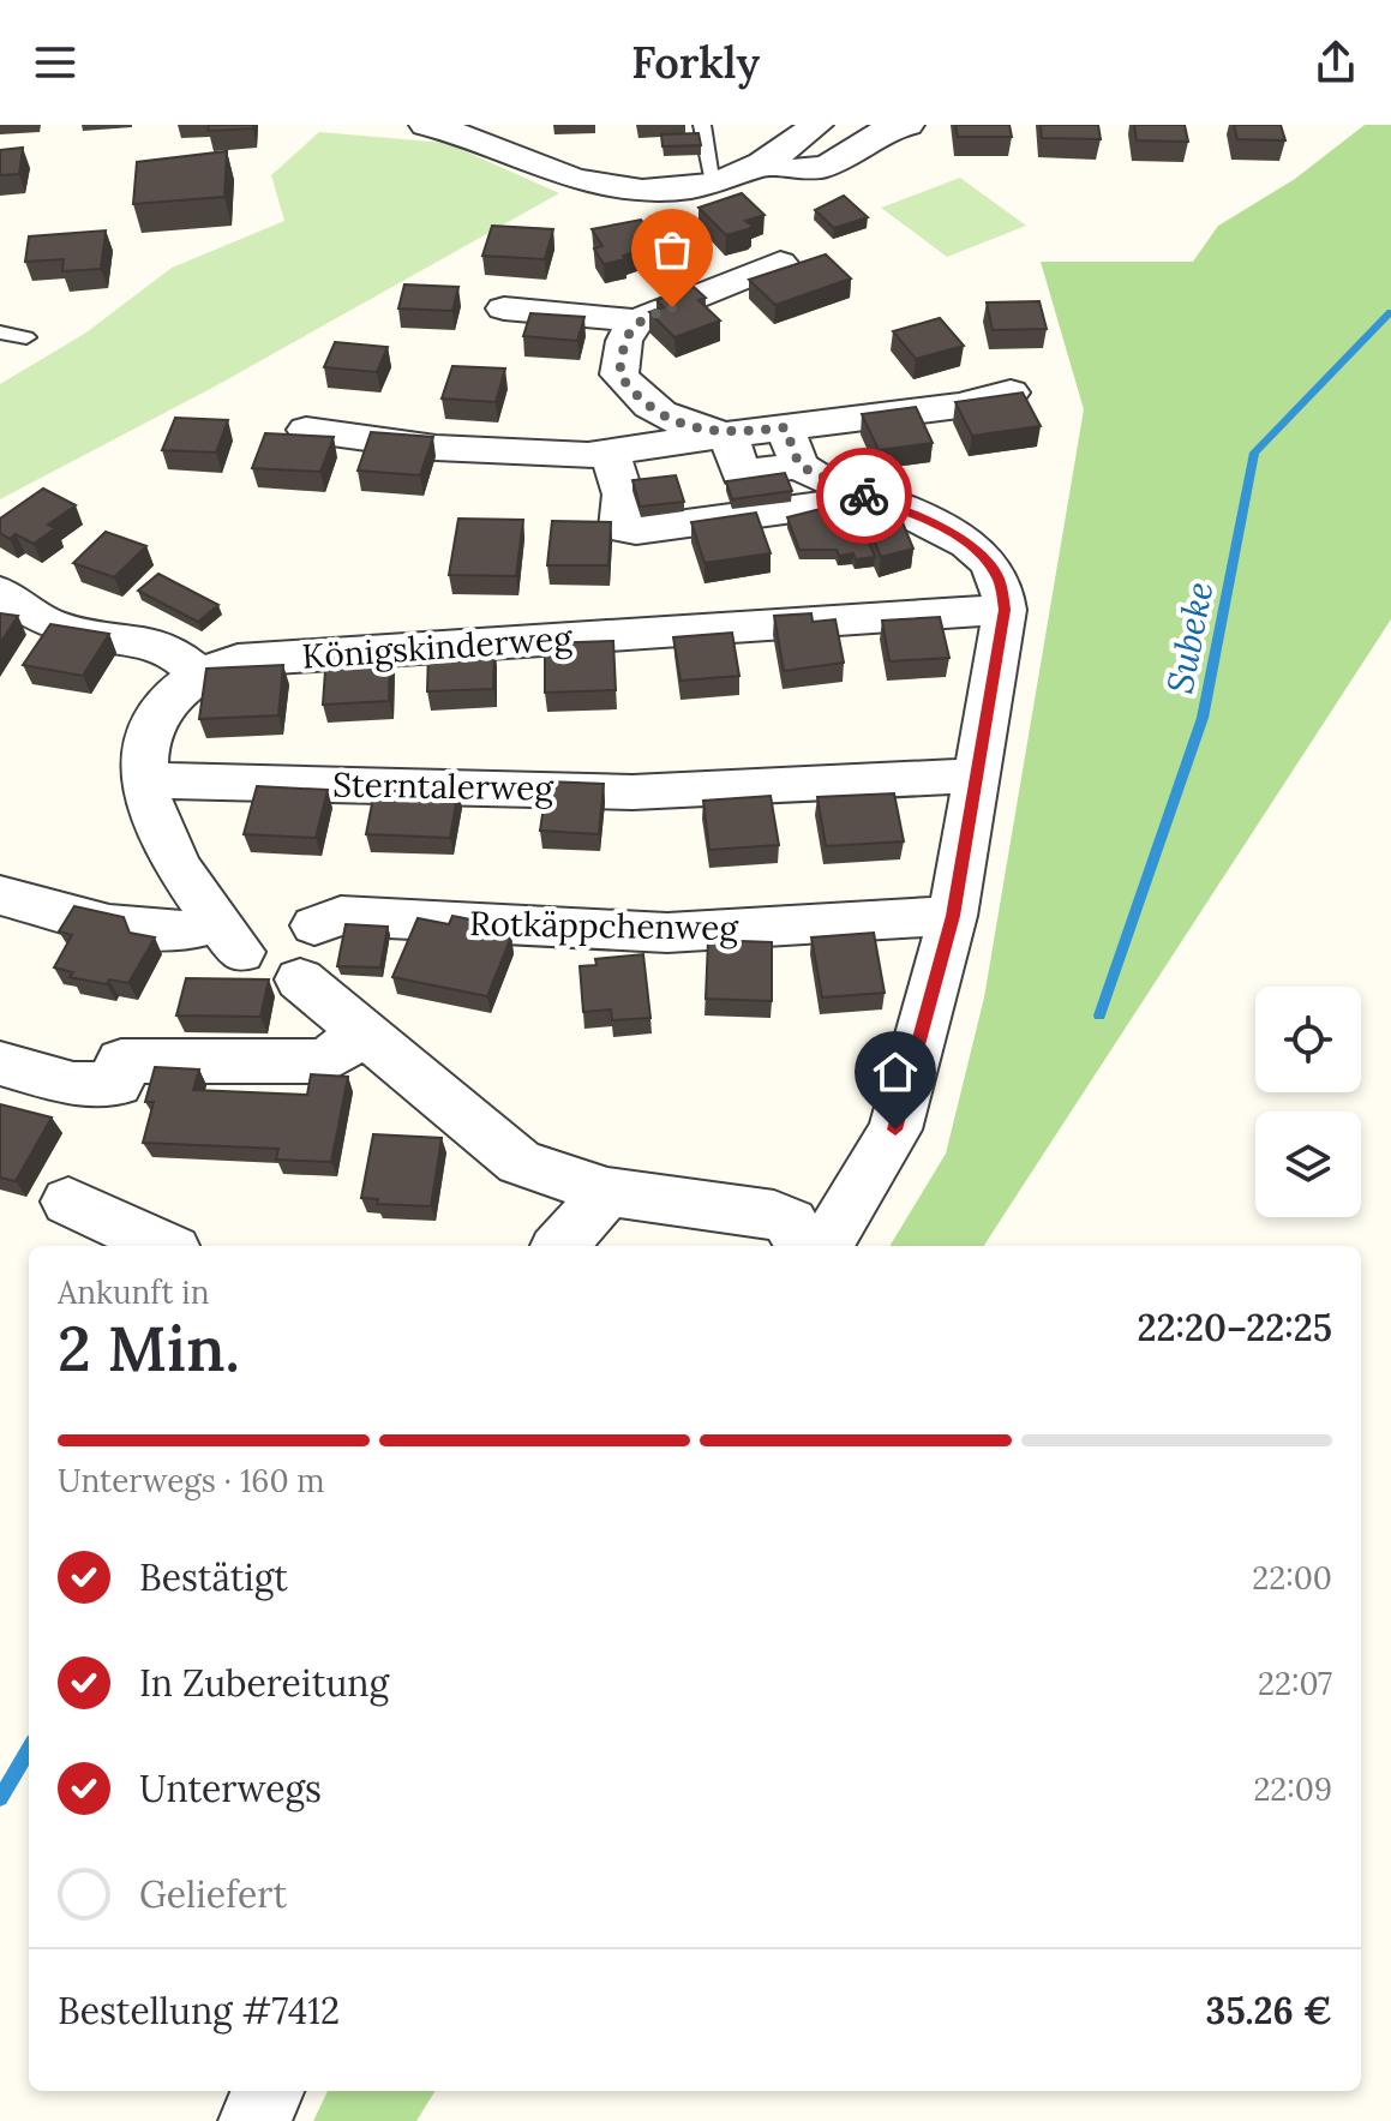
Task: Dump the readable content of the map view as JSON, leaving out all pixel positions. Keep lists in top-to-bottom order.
{
  "streets": {
    "street": ["Königskinderweg", "Sterntalerweg", "Rotkäppchenweg"]
  },
  "crossings": [
    ["Königskinderweg", "Sterntalerweg"]
  ],
  "water": ["Subeke"],
  "page": {
    "header": "Forkly",
    "heading": ["2 Min.", "Ankunft in", "22:20–22:25"],
    "panel": ["Bestellung #7412", "35.26 €"],
    "bar": "Unterwegs · 160 m",
    "list": [
      ["Bestätigt", "22:00"],
      ["In Zubereitung", "22:07"],
      ["Unterwegs", "22:09"],
      "Geliefert"
    ]
  }
}
